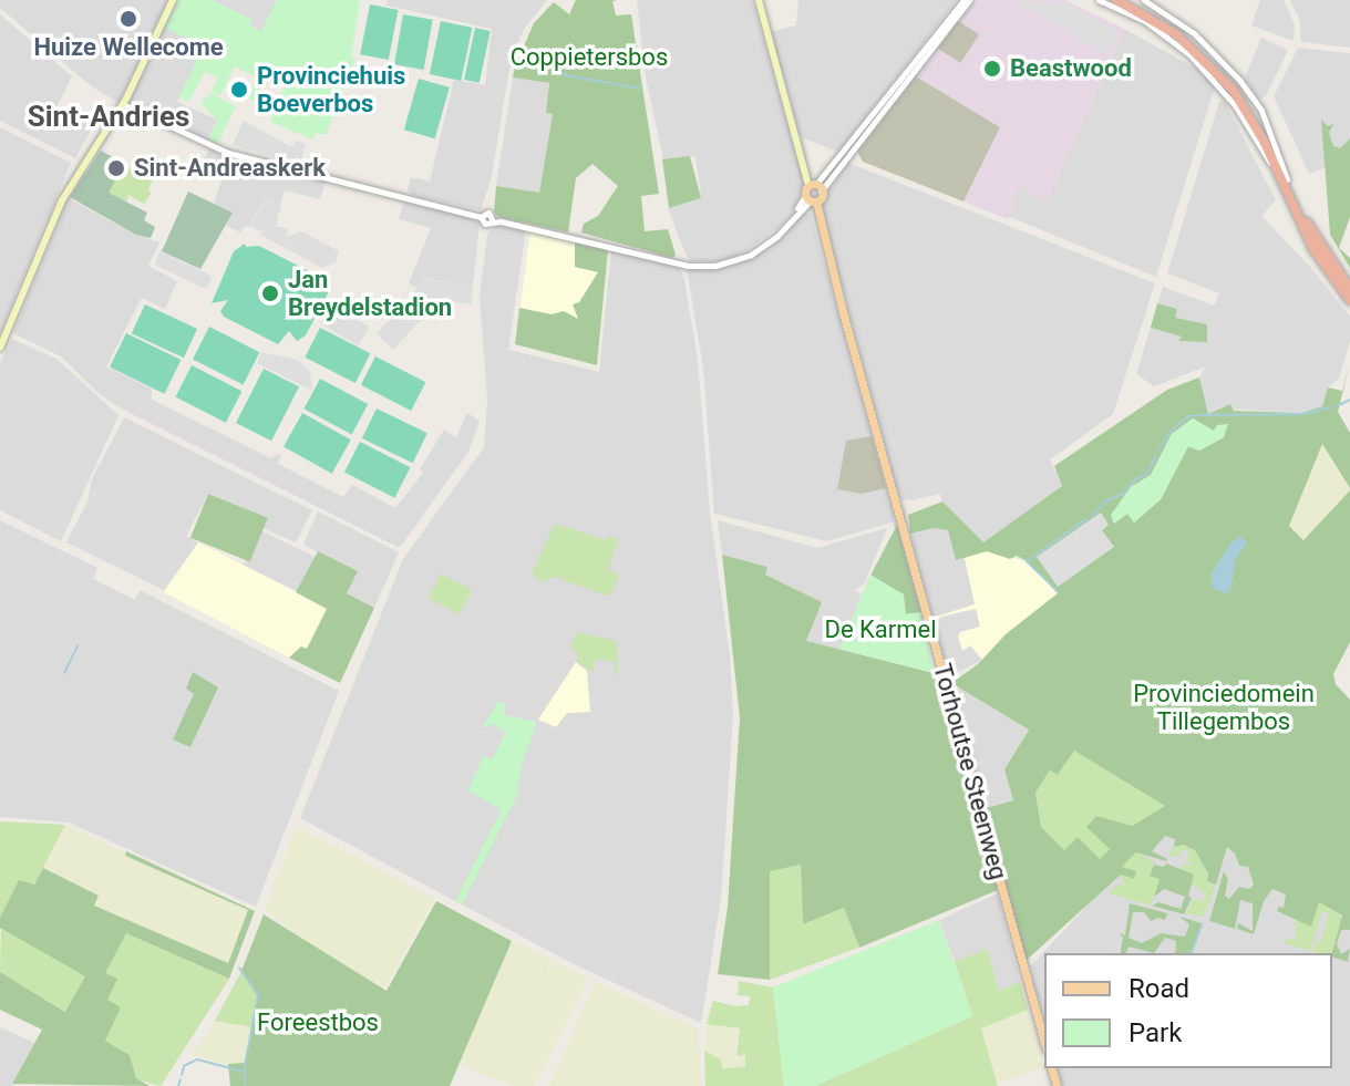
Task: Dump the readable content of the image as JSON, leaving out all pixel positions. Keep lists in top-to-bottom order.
{
  "streets": {
    "main road": ["Torhoutse Steenweg"]
  },
  "districts": ["Sint-Andries"],
  "parks": [
    "Coppietersbos",
    "De Karmel",
    "Provinciedomein Tillegembos",
    "Foreestbos"
  ],
  "places": [
    "Huize Wellecome",
    "Beastwood",
    "Provinciehuis Boeverbos",
    "Sint-Andreaskerk",
    "Jan Breydelstadion"
  ],
  "legend": ["Road", "Park"]
}
